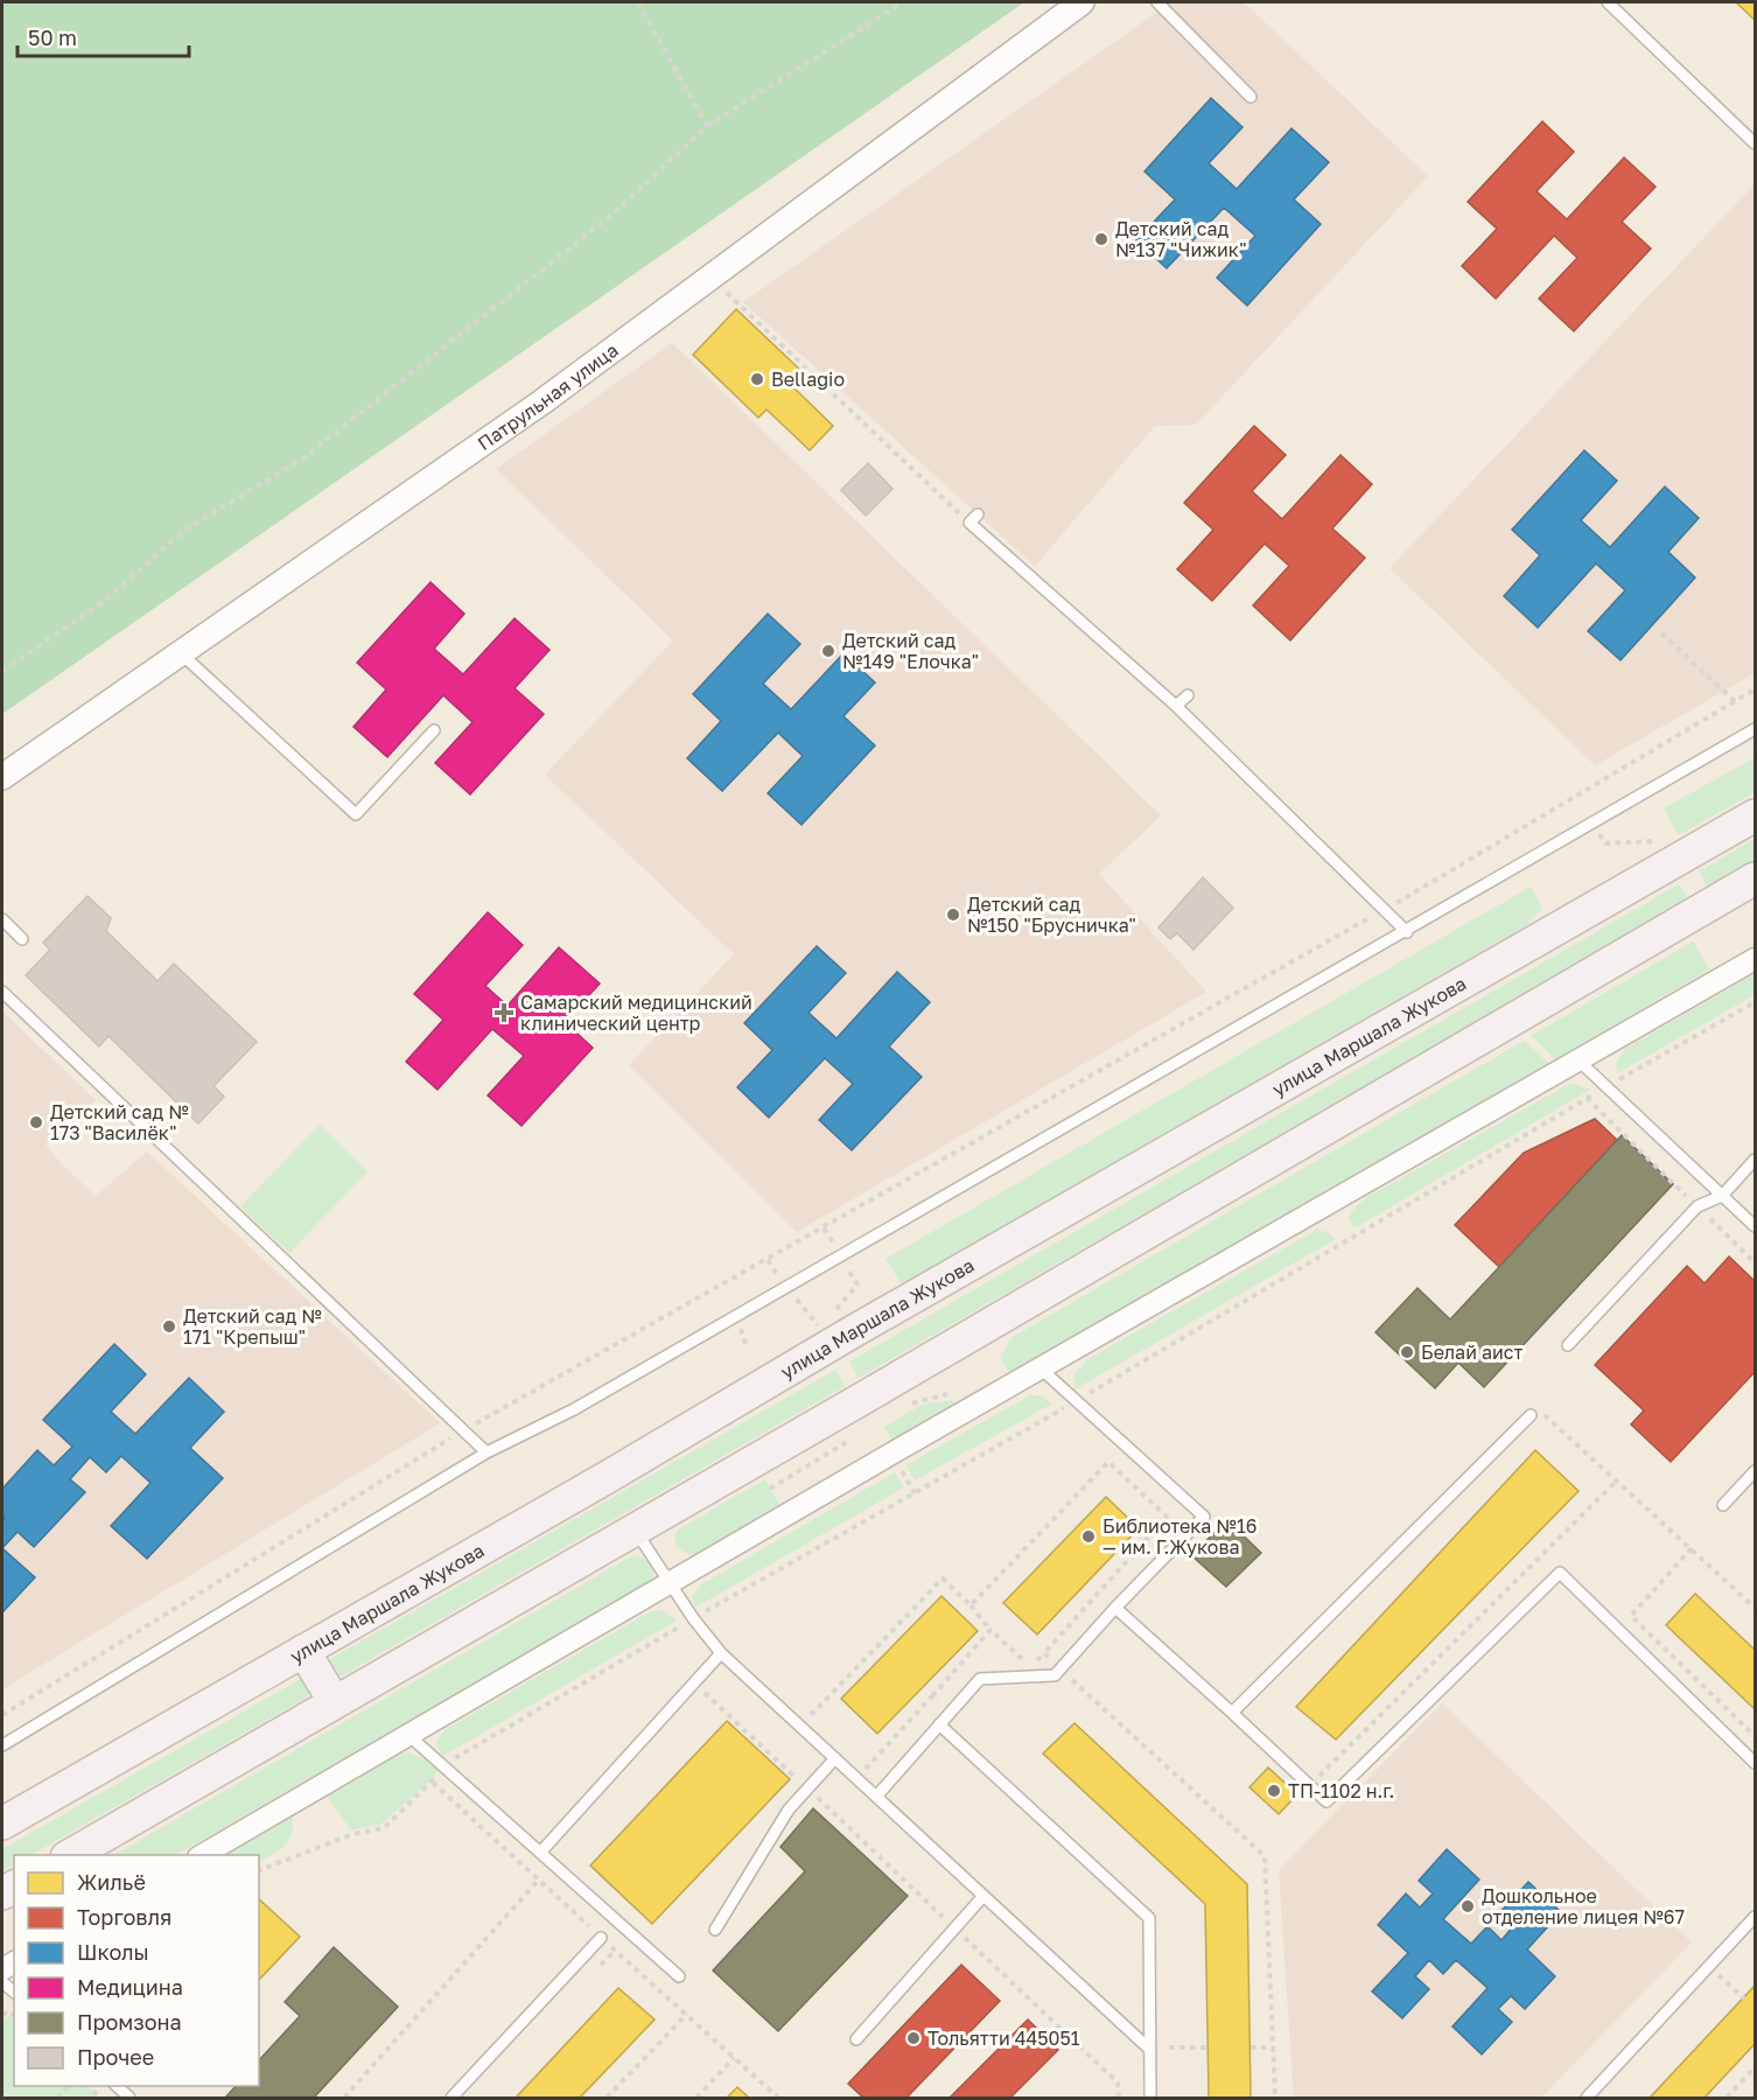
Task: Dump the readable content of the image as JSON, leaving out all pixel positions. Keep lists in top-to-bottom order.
{
  "streets": {
    "main road": ["улица Маршала Жукова"],
    "street": ["Патрульная улица"]
  },
  "places": {
    "other": [
      "Детский сад №137 \"Чижик\"",
      "Bellagio",
      "Детский сад №149 \"Елочка\"",
      "Детский сад №150 \"Брусничка\"",
      "Детский сад № 173 \"Василёк\"",
      "Детский сад № 171 \"Крепыш\"",
      "Белай аист",
      "Библиотека №16 — им. Г.Жукова",
      "ТП-1102 н.г.",
      "Дошкольное отделение лицея №67",
      "Тольятти 445051"
    ],
    "health": ["Самарский медицинский клинический центр"]
  },
  "legend": [
    "Жильё",
    "Торговля",
    "Школы",
    "Медицина",
    "Промзона",
    "Прочее"
  ],
  "scale_bar": "50 m"
}
